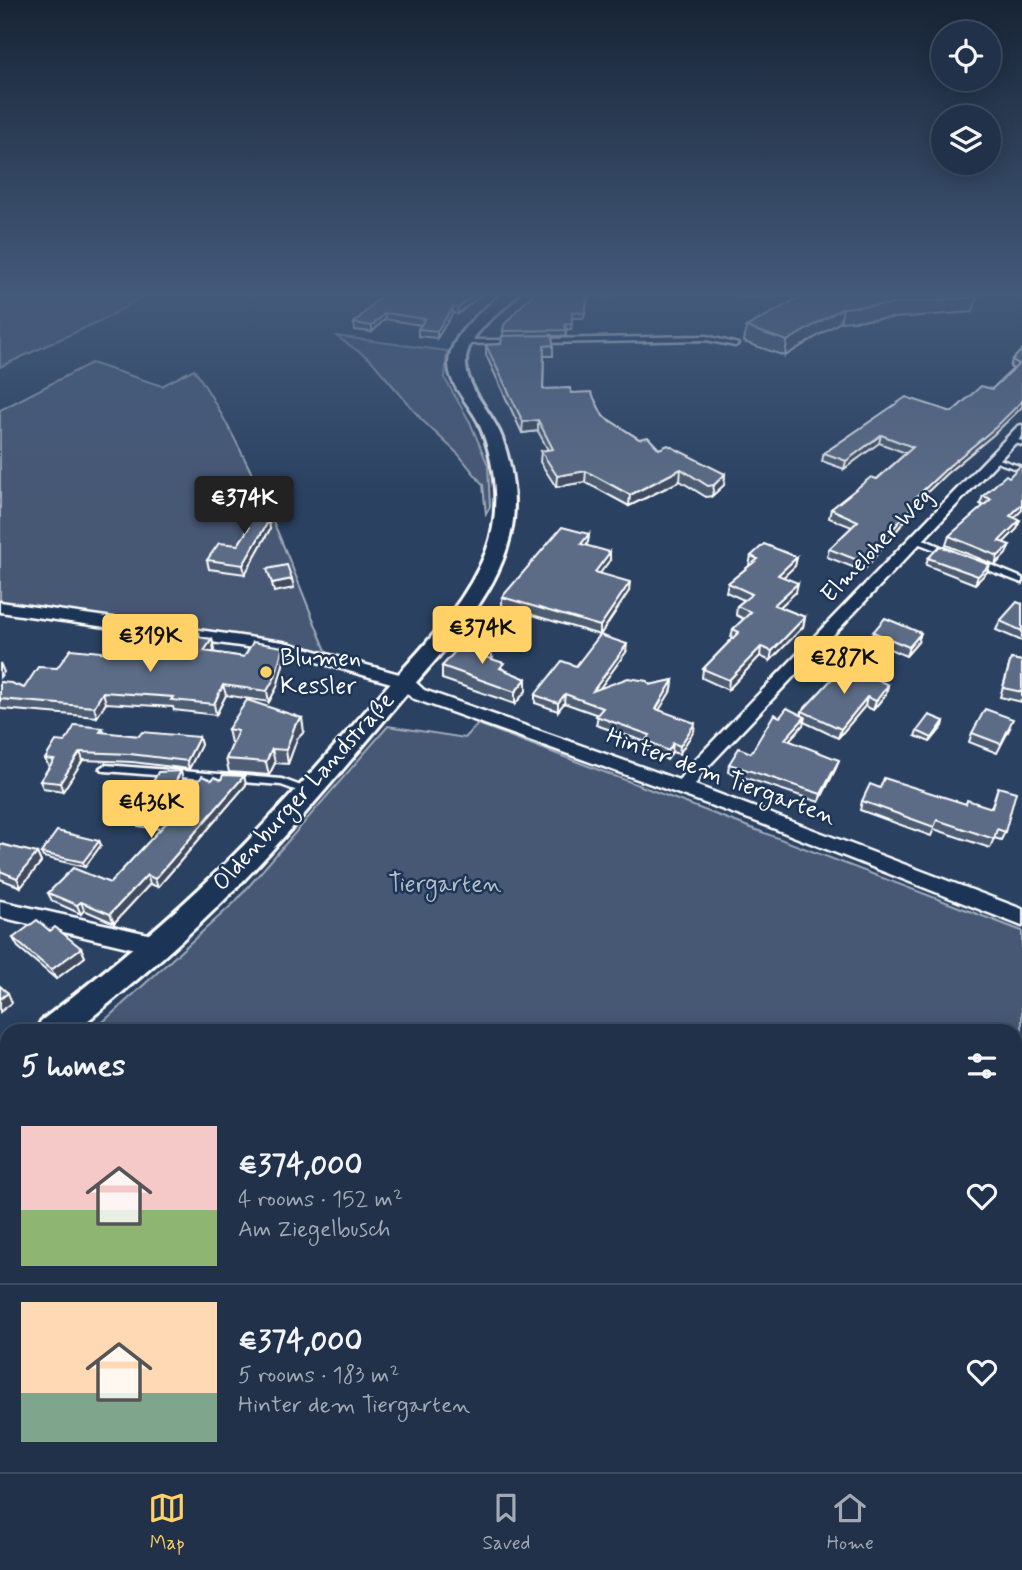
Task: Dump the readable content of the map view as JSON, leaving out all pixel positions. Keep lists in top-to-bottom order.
{
  "streets": {
    "main road": ["Oldenburger Landstraße"],
    "street": ["Elmeloher Weg", "Hinter dem Tiergarten"]
  },
  "crossings": [
    ["Elmeloher Weg", "Hinter dem Tiergarten"],
    ["Hinter dem Tiergarten", "Oldenburger Landstraße"]
  ],
  "parks": ["Tiergarten"],
  "places": ["Blumen Kessler"],
  "page": {
    "price": [
      "€374K",
      "€374K",
      "€319K",
      "€287K",
      "€436K"
    ],
    "heading": "5 homes",
    "list": [
      {
        "name": "€374,000",
        "note": "4 rooms · 152 m² · Am Ziegelbusch"
      },
      {
        "name": "€374,000",
        "note": "5 rooms · 183 m² · Hinter dem Tiergarten"
      }
    ],
    "tabs": ["Map", "Saved", "Home"]
  }
}
